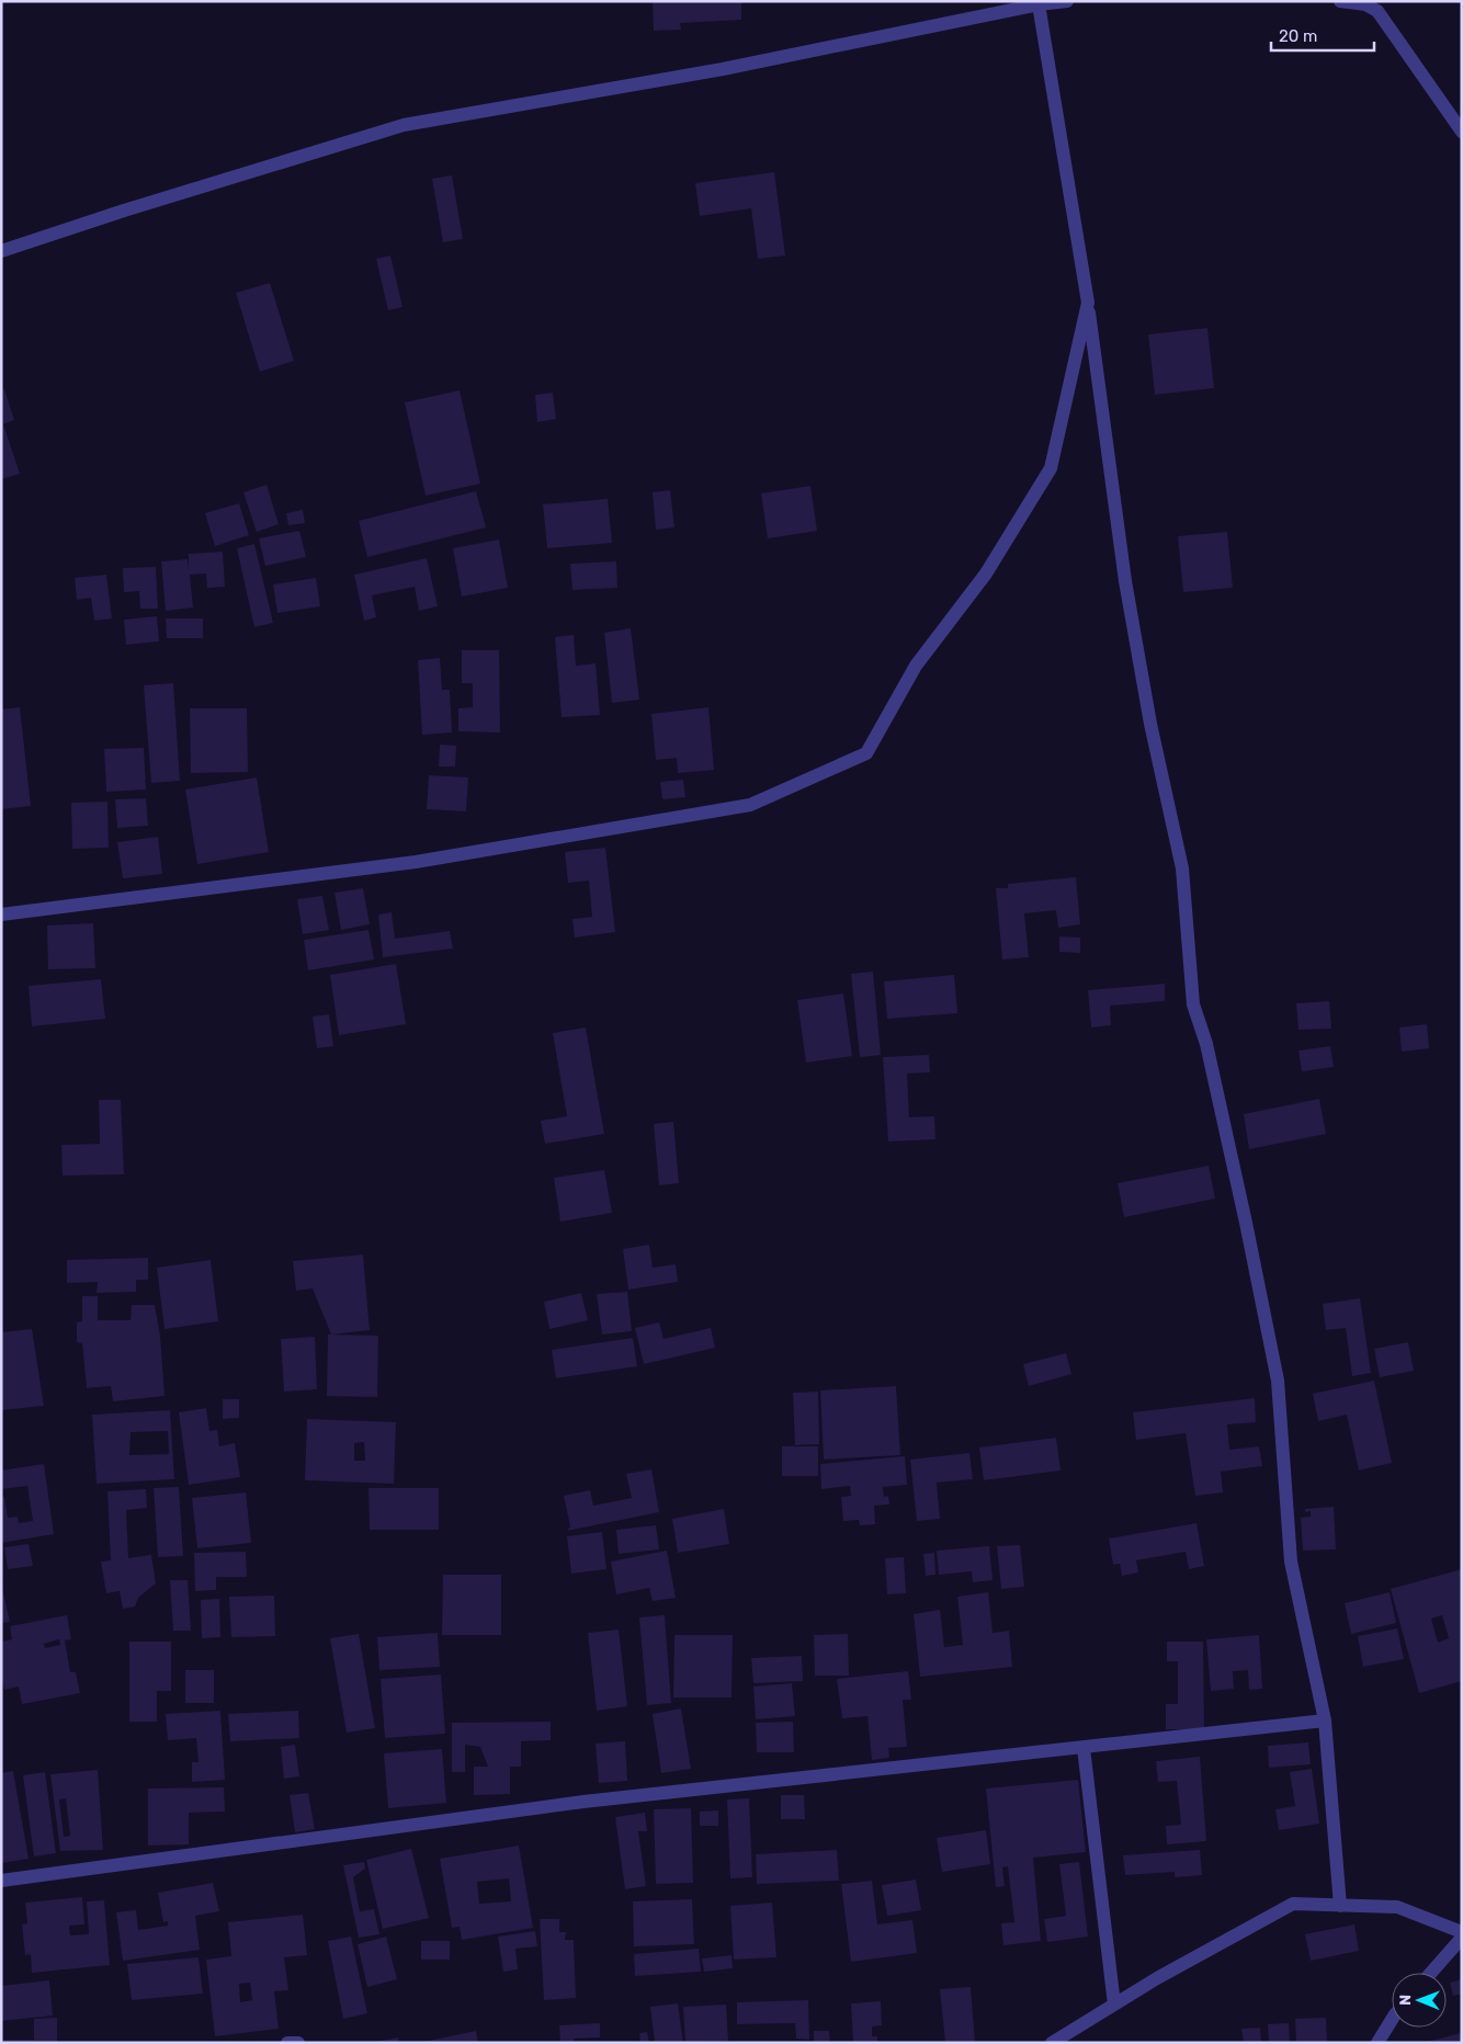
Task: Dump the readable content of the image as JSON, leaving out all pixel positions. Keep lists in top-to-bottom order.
{
  "scale_bar": "20 m",
  "north": "left"
}
